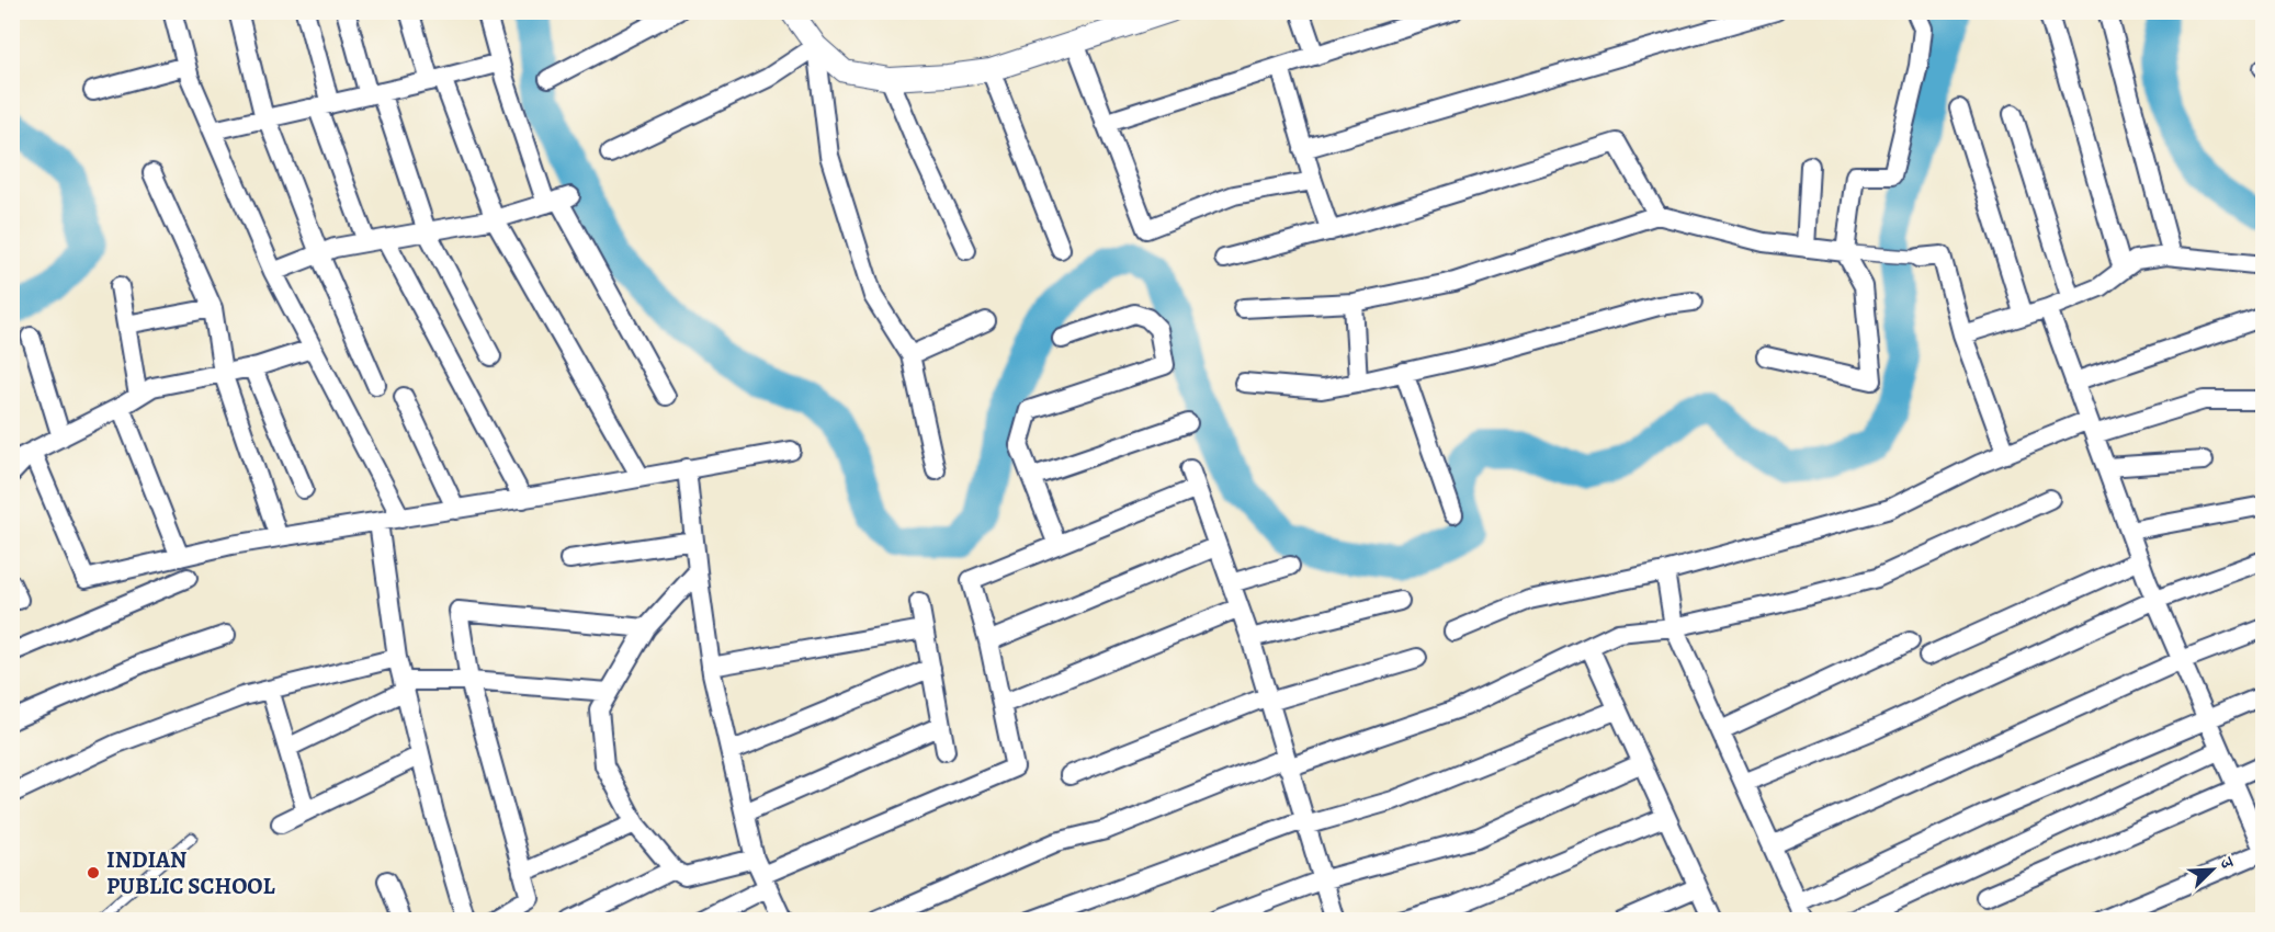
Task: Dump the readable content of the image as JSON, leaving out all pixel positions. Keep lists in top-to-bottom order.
{
  "places": ["INDIAN PUBLIC SCHOOL"],
  "north": "top right"
}
